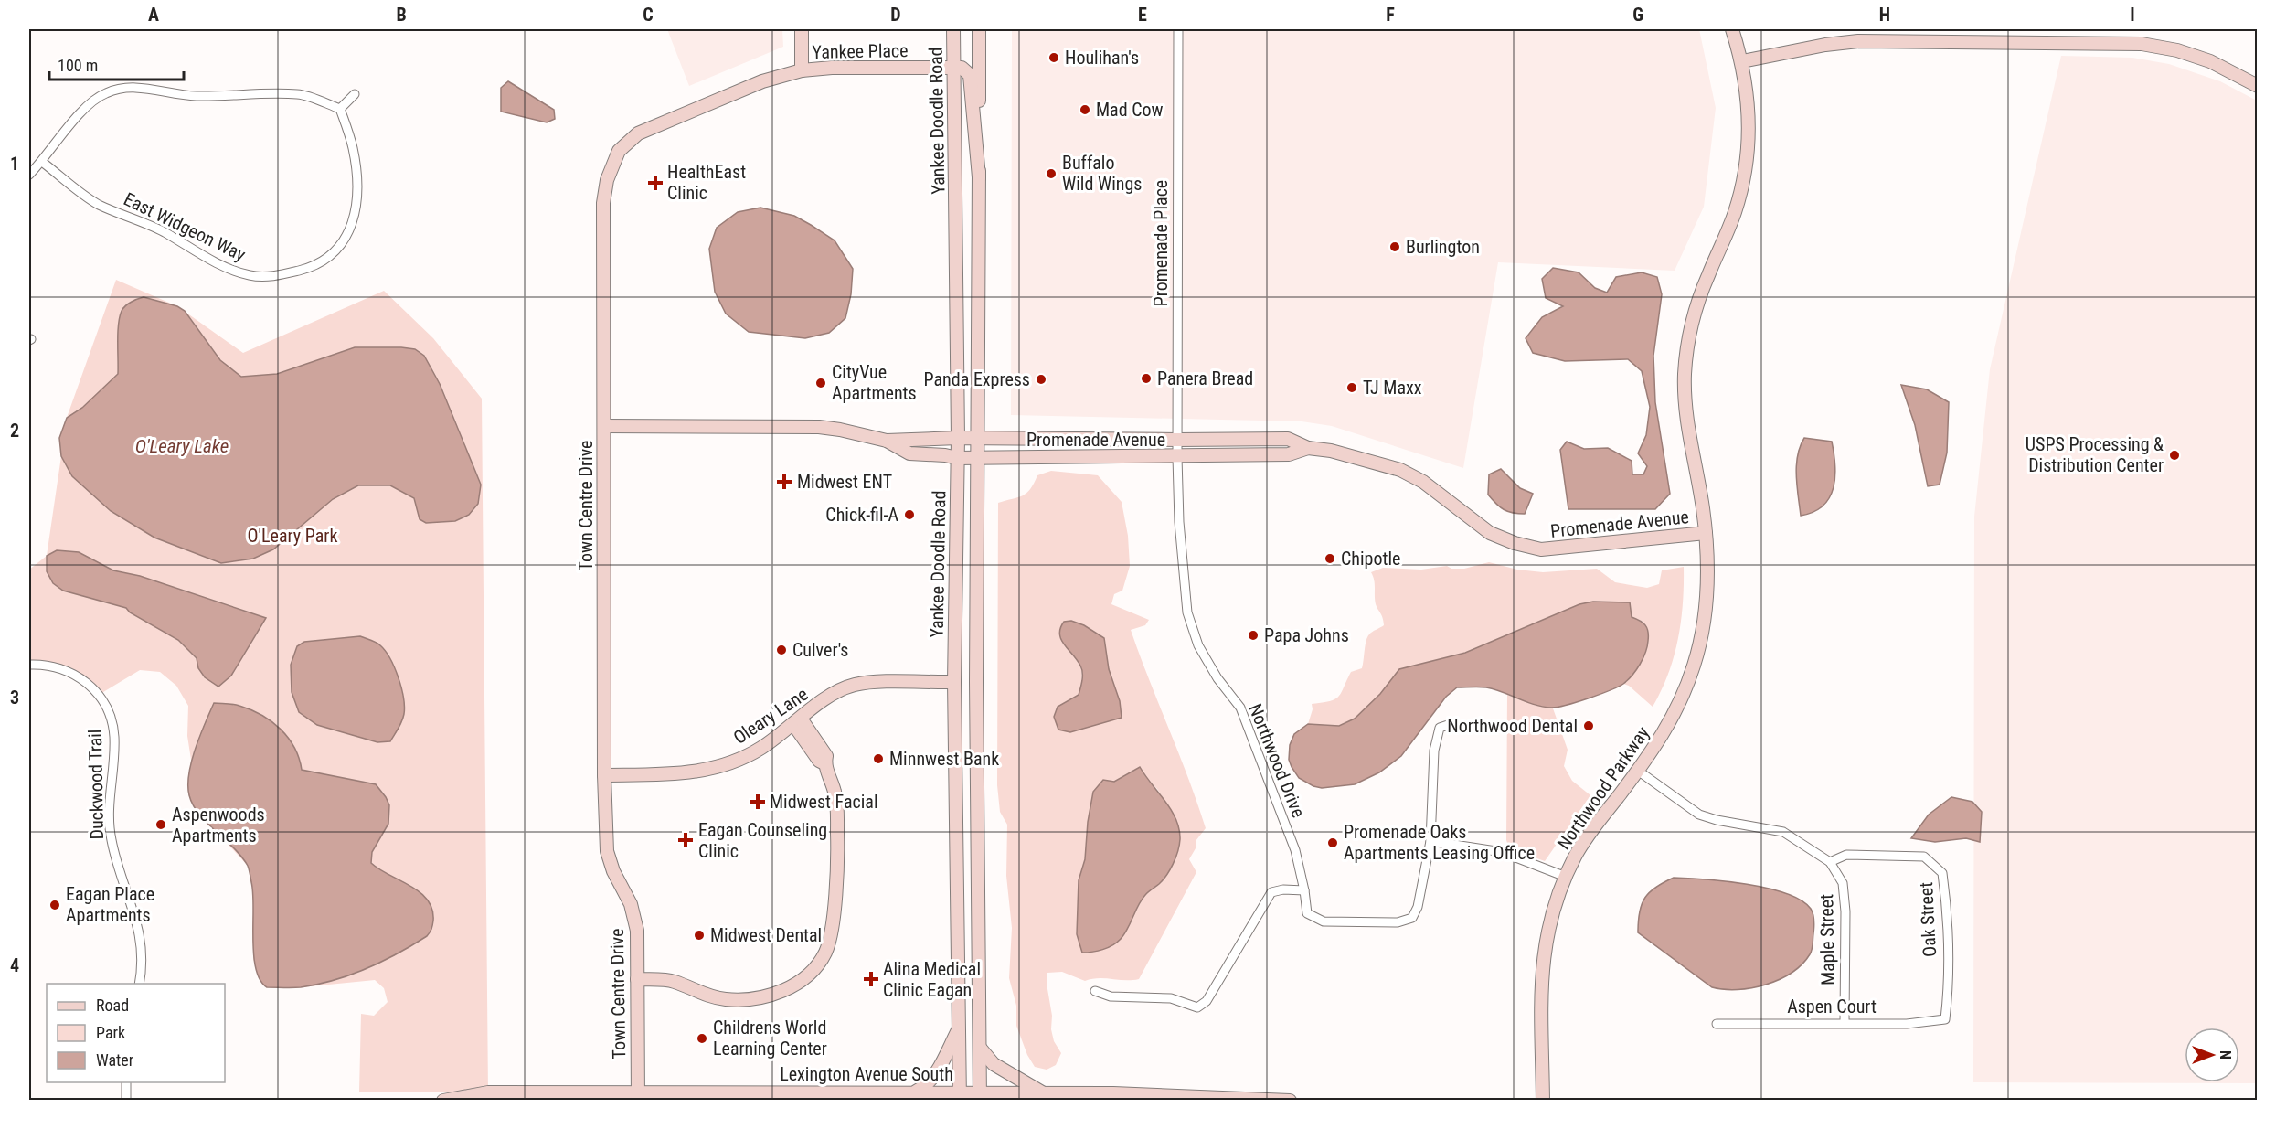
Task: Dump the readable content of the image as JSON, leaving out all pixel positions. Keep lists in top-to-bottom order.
{
  "streets": {
    "street": [
      "Yankee Place",
      "Yankee Doodle Road",
      "East Widgeon Way",
      "Promenade Place",
      "Promenade Avenue",
      "Town Centre Drive",
      "Oleary Lane",
      "Northwood Drive",
      "Duckwood Trail",
      "Northwood Parkway",
      "Oak Street",
      "Maple Street",
      "Aspen Court",
      "Lexington Avenue South"
    ]
  },
  "crossings": [
    ["Yankee Place", "Yankee Doodle Road"],
    ["Yankee Place", "Town Centre Drive"],
    ["Yankee Doodle Road", "Promenade Avenue"],
    ["Yankee Doodle Road", "Oleary Lane"],
    ["Yankee Doodle Road", "Lexington Avenue South"],
    ["Promenade Place", "Promenade Avenue"],
    ["Promenade Place", "Northwood Drive"],
    ["Promenade Avenue", "Town Centre Drive"],
    ["Promenade Avenue", "Northwood Drive"],
    ["Promenade Avenue", "Northwood Parkway"],
    ["Town Centre Drive", "Oleary Lane"],
    ["Town Centre Drive", "Lexington Avenue South"],
    ["Northwood Parkway", "Maple Street"],
    ["Oak Street", "Maple Street"],
    ["Oak Street", "Aspen Court"],
    ["Maple Street", "Aspen Court"]
  ],
  "water": ["O'Leary Lake"],
  "parks": ["O'Leary Park"],
  "places": {
    "other": [
      "Houlihan's",
      "Mad Cow",
      "Buffalo Wild Wings",
      "Burlington",
      "Panera Bread",
      "Panda Express",
      "CityVue Apartments",
      "TJ Maxx",
      "USPS Processing & Distribution Center",
      "Chick-fil-A",
      "Chipotle",
      "Papa Johns",
      "Culver's",
      "Northwood Dental",
      "Minnwest Bank",
      "Aspenwoods Apartments",
      "Promenade Oaks Apartments Leasing Office",
      "Eagan Place Apartments",
      "Midwest Dental",
      "Childrens World Learning Center"
    ],
    "health": [
      "HealthEast Clinic",
      "Midwest ENT",
      "Midwest Facial",
      "Eagan Counseling Clinic",
      "Alina Medical Clinic Eagan"
    ]
  },
  "legend": ["Road", "Park", "Water"],
  "scale_bar": "100 m",
  "north": "right",
  "grid": {
    "columns": [
      "A",
      "B",
      "C",
      "D",
      "E",
      "F",
      "G",
      "H",
      "I"
    ],
    "rows": [
      "1",
      "2",
      "3",
      "4"
    ]
  }
}
